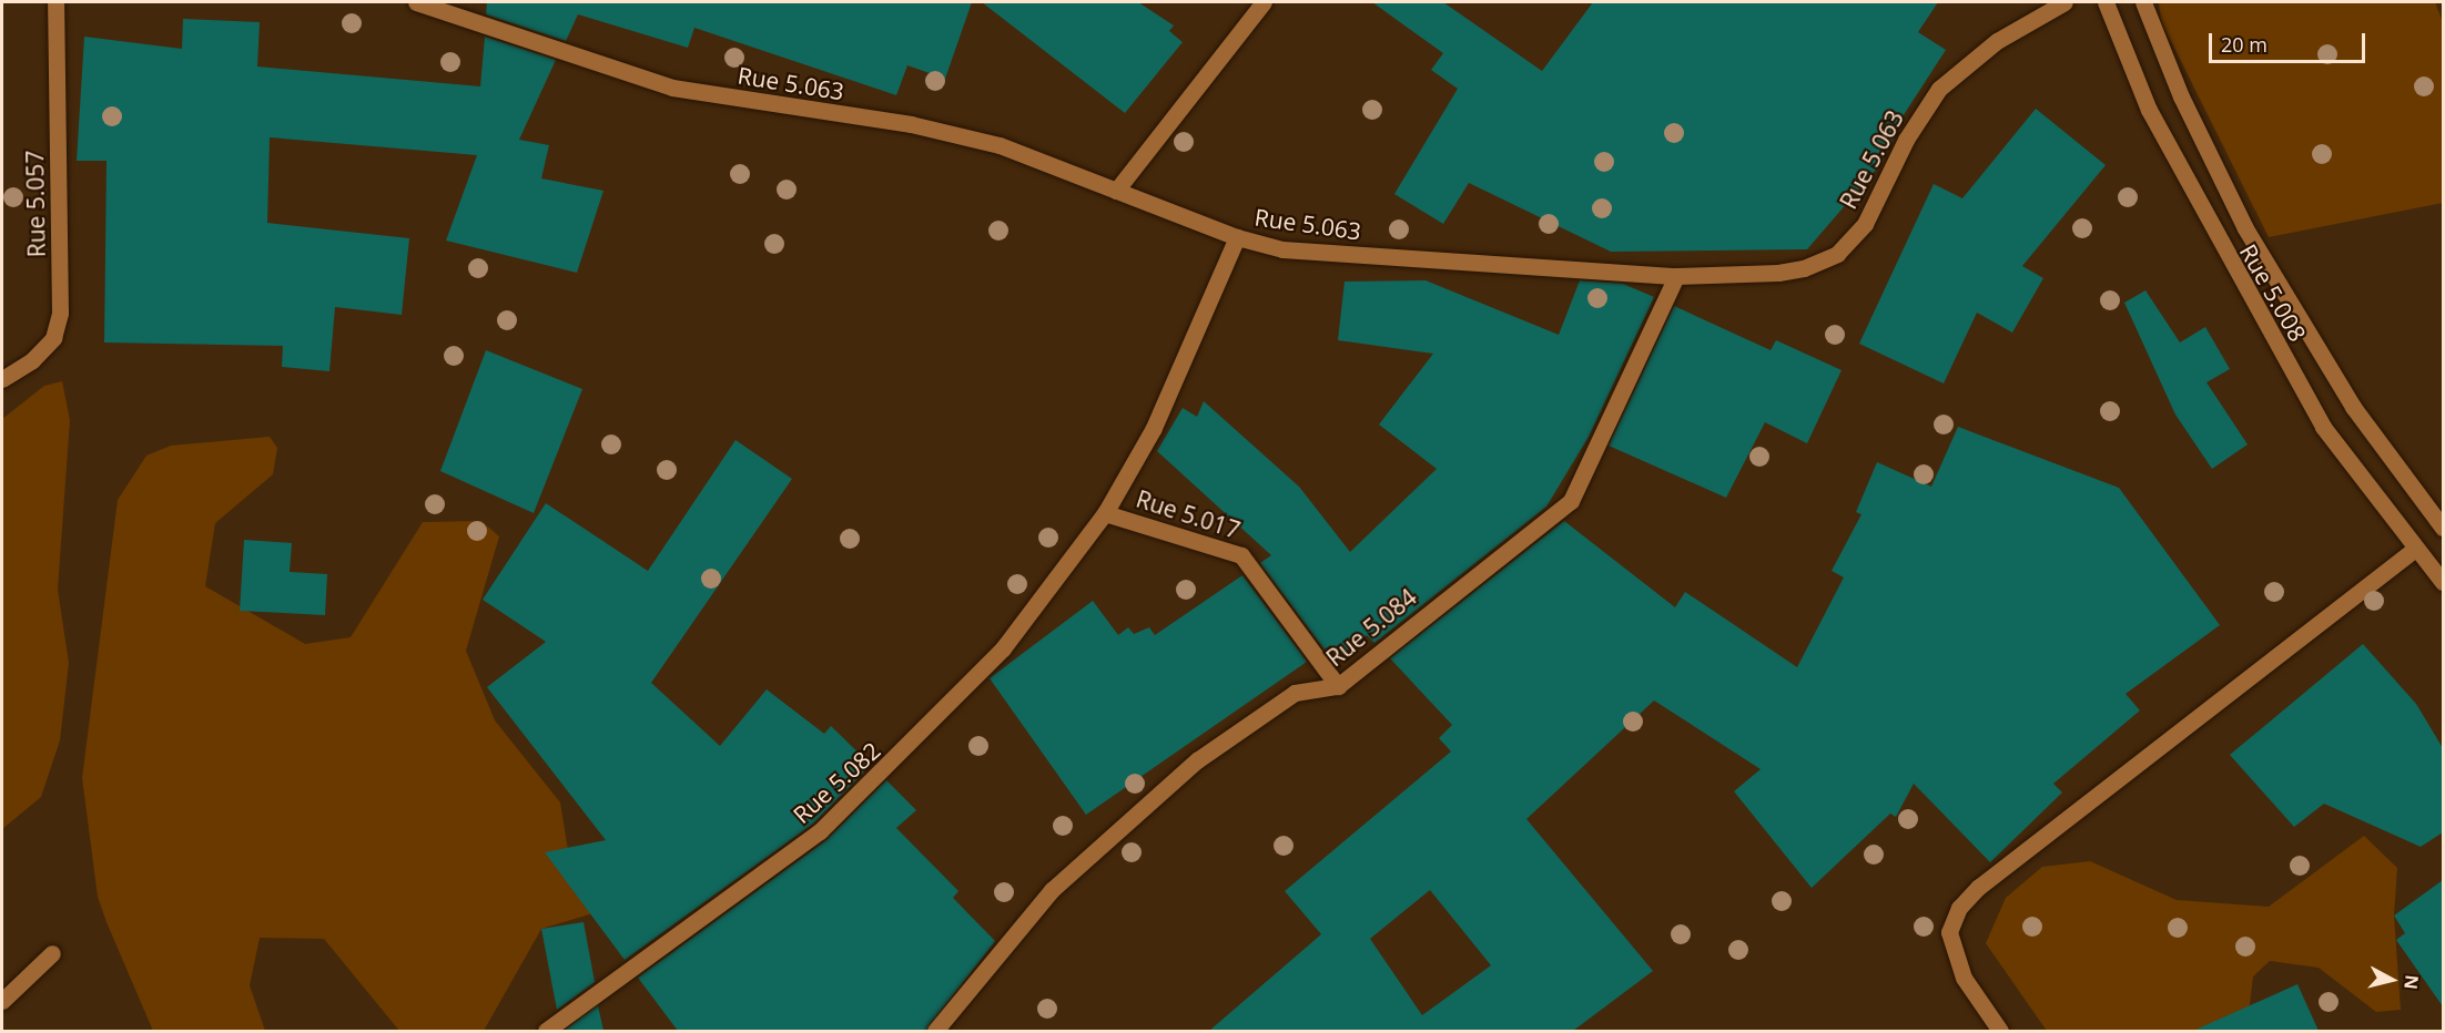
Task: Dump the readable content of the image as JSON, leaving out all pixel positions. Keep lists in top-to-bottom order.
{
  "streets": {
    "street": [
      "Rue 5.063",
      "Rue 5.057",
      "Rue 5.008",
      "Rue 5.017",
      "Rue 5.084",
      "Rue 5.082"
    ]
  },
  "crossings": [
    ["Rue 5.063", "Rue 5.017"],
    ["Rue 5.063", "Rue 5.084"],
    ["Rue 5.017", "Rue 5.084"],
    ["Rue 5.017", "Rue 5.082"]
  ],
  "scale_bar": "20 m",
  "north": "right"
}
